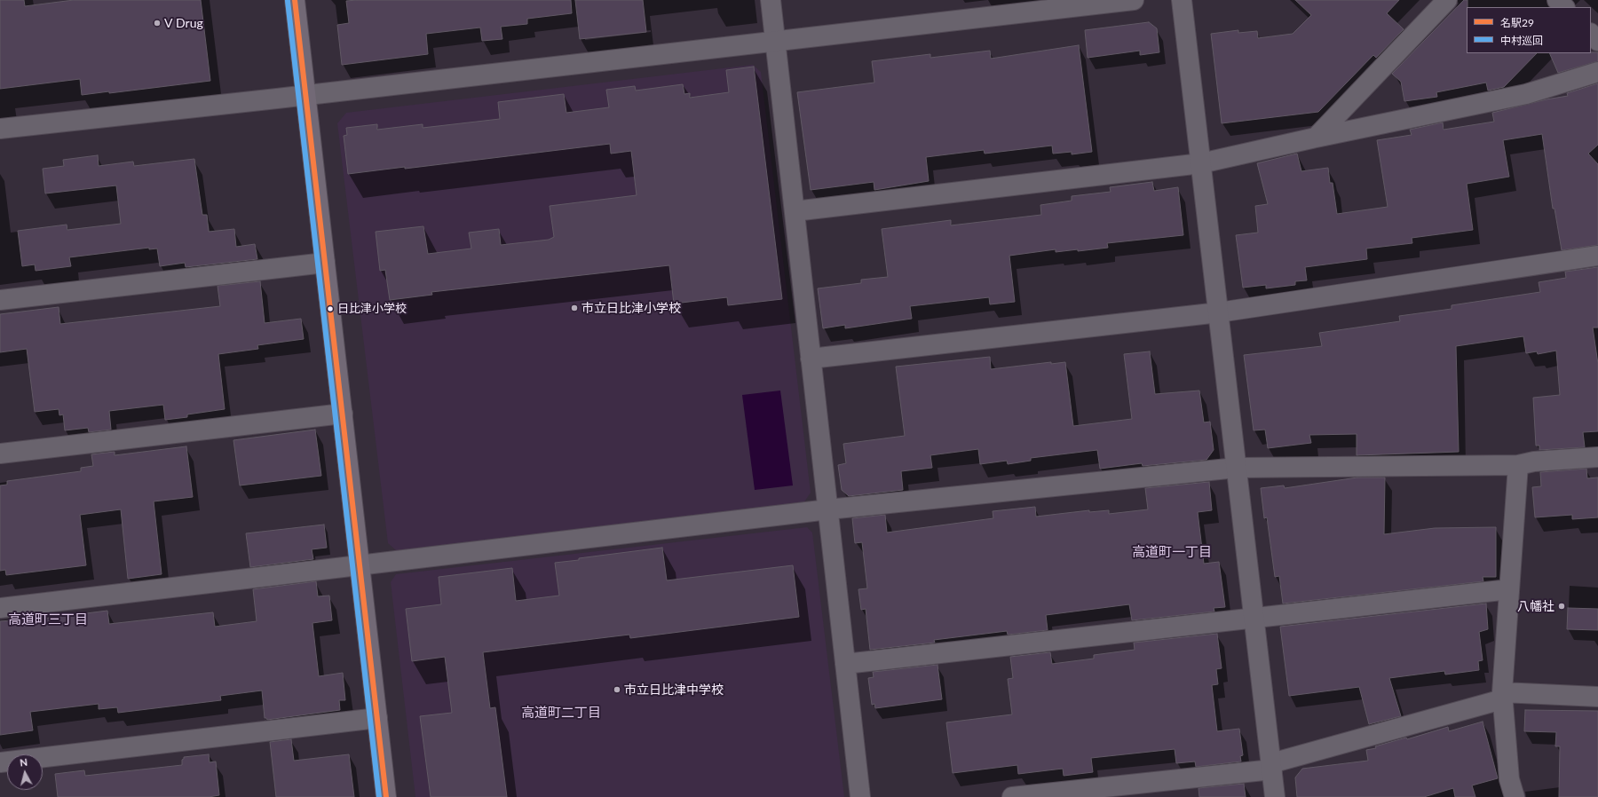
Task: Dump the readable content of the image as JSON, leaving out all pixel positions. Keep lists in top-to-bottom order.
{
  "districts": ["高道町一丁目", "高道町三丁目", "高道町二丁目"],
  "places": [
    "V Drug",
    "市立日比津小学校",
    "日比津小学校",
    "八幡社",
    "市立日比津中学校"
  ],
  "lines": ["transit line 名駅29", "transit line 中村巡回"],
  "legend": ["名駅29", "中村巡回"],
  "north": "top"
}
